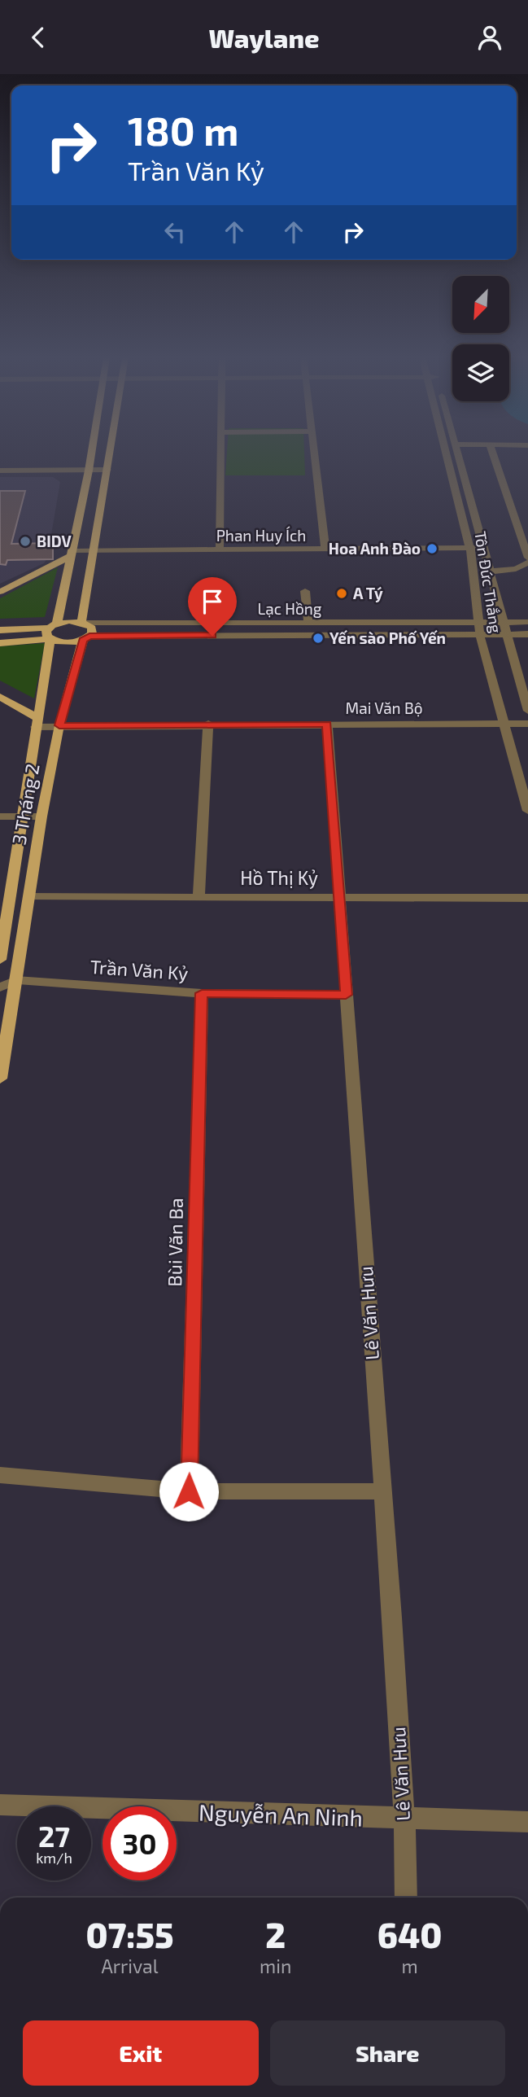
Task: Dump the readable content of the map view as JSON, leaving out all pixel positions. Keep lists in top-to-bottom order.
{
  "streets": {
    "main road": ["3 Tháng 2"],
    "street": [
      "Phan Huy Ích",
      "Tôn Đức Thắng",
      "Lạc Hồng",
      "Mai Văn Bộ",
      "Hồ Thị Kỷ",
      "Trần Văn Kỷ",
      "Bùi Văn Ba",
      "Lê Văn Hưu",
      "Nguyễn An Ninh"
    ]
  },
  "crossings": [
    ["Phan Huy Ích", "Tôn Đức Thắng"],
    ["Phan Huy Ích", "3 Tháng 2"],
    ["Tôn Đức Thắng", "Lạc Hồng"],
    ["Tôn Đức Thắng", "Mai Văn Bộ"],
    ["Lạc Hồng", "3 Tháng 2"],
    ["Mai Văn Bộ", "3 Tháng 2"],
    ["Mai Văn Bộ", "Lê Văn Hưu"],
    ["3 Tháng 2", "Hồ Thị Kỷ"],
    ["3 Tháng 2", "Trần Văn Kỷ"],
    ["Hồ Thị Kỷ", "Lê Văn Hưu"],
    ["Trần Văn Kỷ", "Bùi Văn Ba"],
    ["Trần Văn Kỷ", "Lê Văn Hưu"],
    ["Lê Văn Hưu", "Nguyễn An Ninh"]
  ],
  "places": [
    "BIDV",
    "Hoa Anh Đào",
    "A Tý",
    "Yến sào Phố Yến"
  ],
  "north": "bottom left",
  "page": {
    "header": "Waylane",
    "turn": ["180 m", "Trần Văn Kỷ"],
    "speed": "27 km/h",
    "limit": "30",
    "eta": [
      "07:55",
      "Arrival",
      "2",
      "min",
      "640",
      "m"
    ],
    "buttons": ["Exit", "Share"]
  }
}
